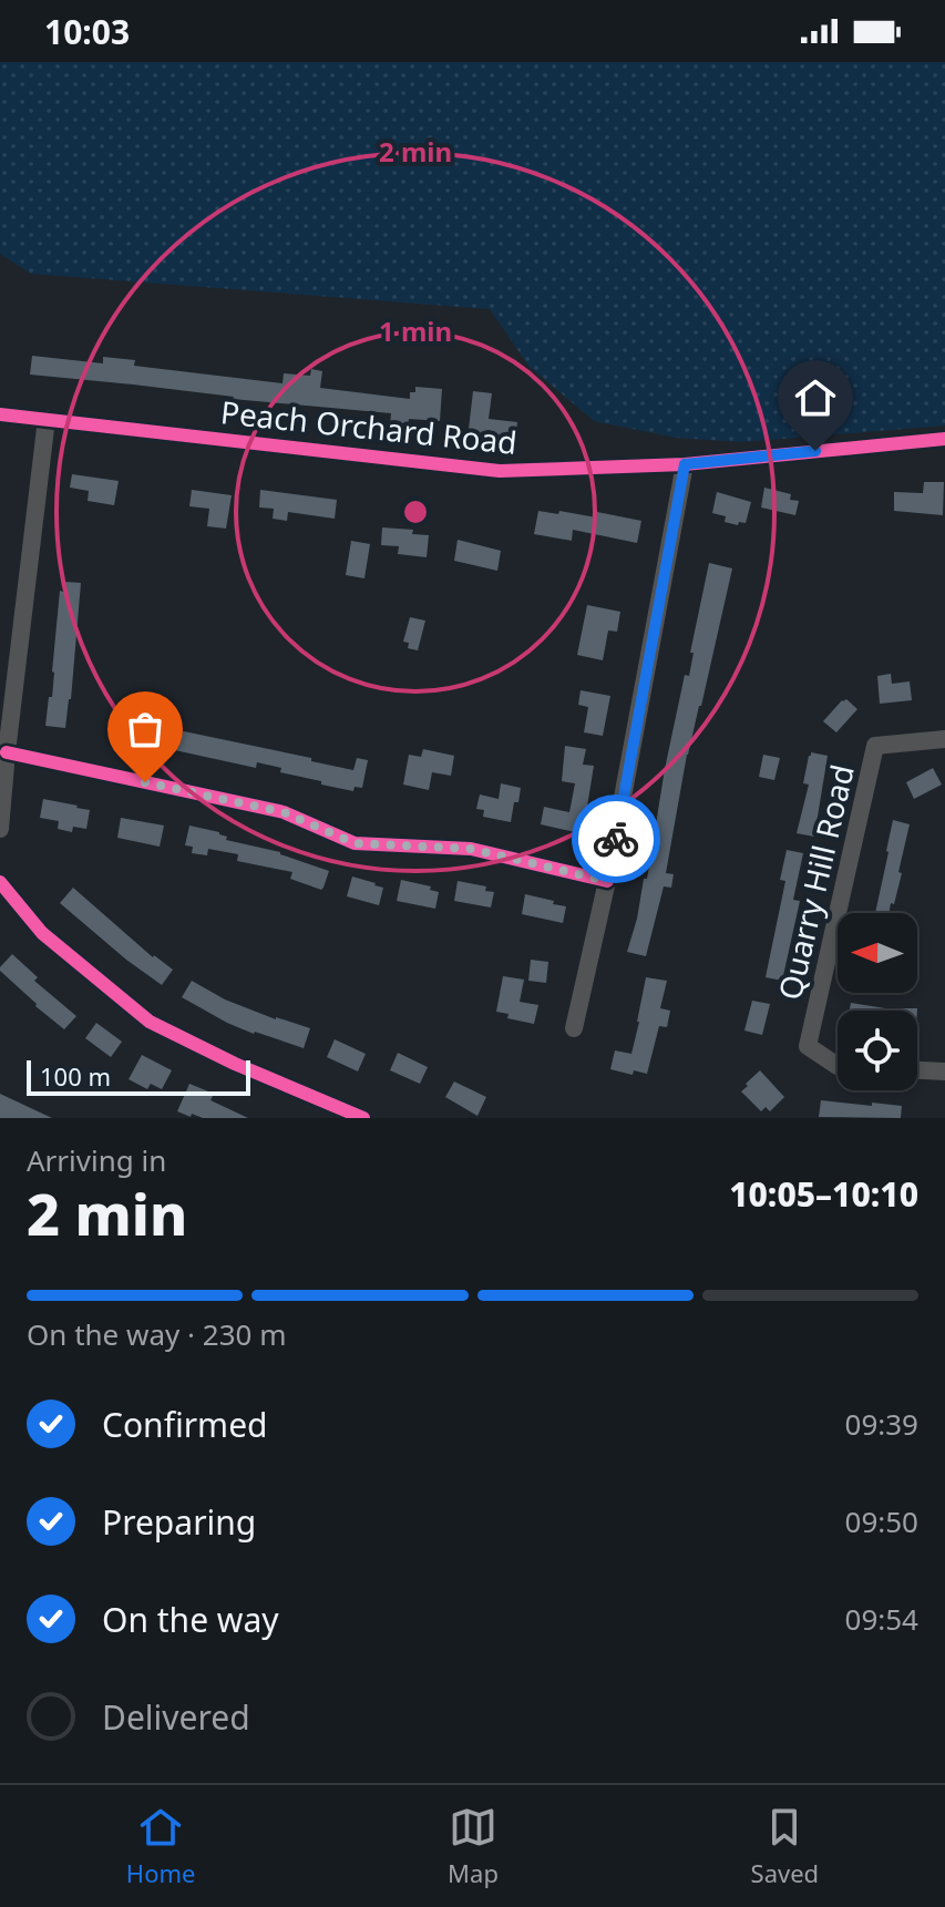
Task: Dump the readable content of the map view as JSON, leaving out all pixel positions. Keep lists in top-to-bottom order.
{
  "streets": {
    "street": ["Peach Orchard Road", "Quarry Hill Road"]
  },
  "scale_bar": "100 m",
  "north": "left",
  "page": {
    "status": "10:03",
    "scale": "100 m",
    "heading": ["2 min", "Arriving in", "10:05–10:10"],
    "bar": "On the way · 230 m",
    "list": [
      ["Confirmed", "09:39"],
      ["Preparing", "09:50"],
      ["On the way", "09:54"],
      "Delivered"
    ],
    "tabs": ["Home", "Map", "Saved"]
  },
  "rings": ["2 min", "1 min"]
}
